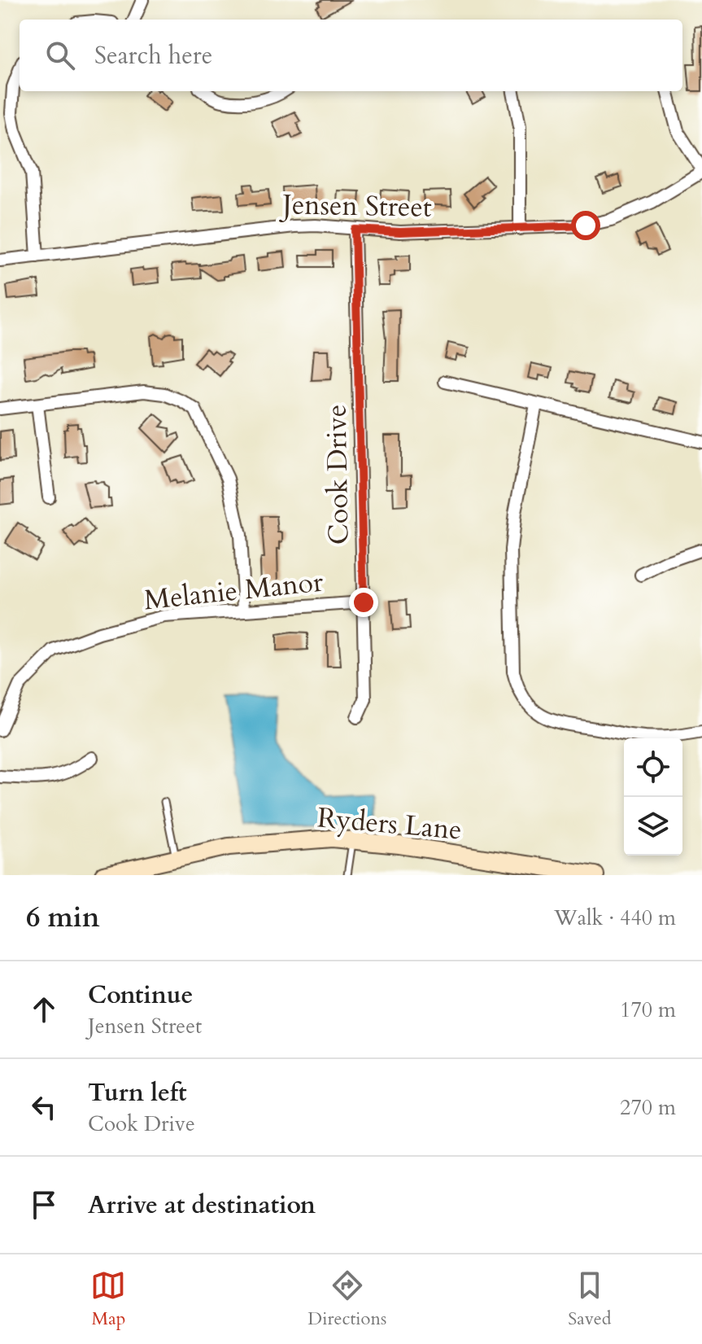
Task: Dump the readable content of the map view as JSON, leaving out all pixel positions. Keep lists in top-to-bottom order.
{
  "streets": {
    "main road": ["Ryders Lane"],
    "street": ["Jensen Street", "Cook Drive", "Melanie Manor"]
  },
  "crossings": [
    ["Jensen Street", "Cook Drive"],
    ["Cook Drive", "Melanie Manor"]
  ],
  "page": {
    "search": "Search here",
    "heading": ["6 min", "Walk · 440 m"],
    "list": [
      ["Continue", "Jensen Street", "170 m"],
      ["Turn left", "Cook Drive", "270 m"],
      "Arrive at destination"
    ],
    "nav": ["Map", "Directions", "Saved"]
  }
}
